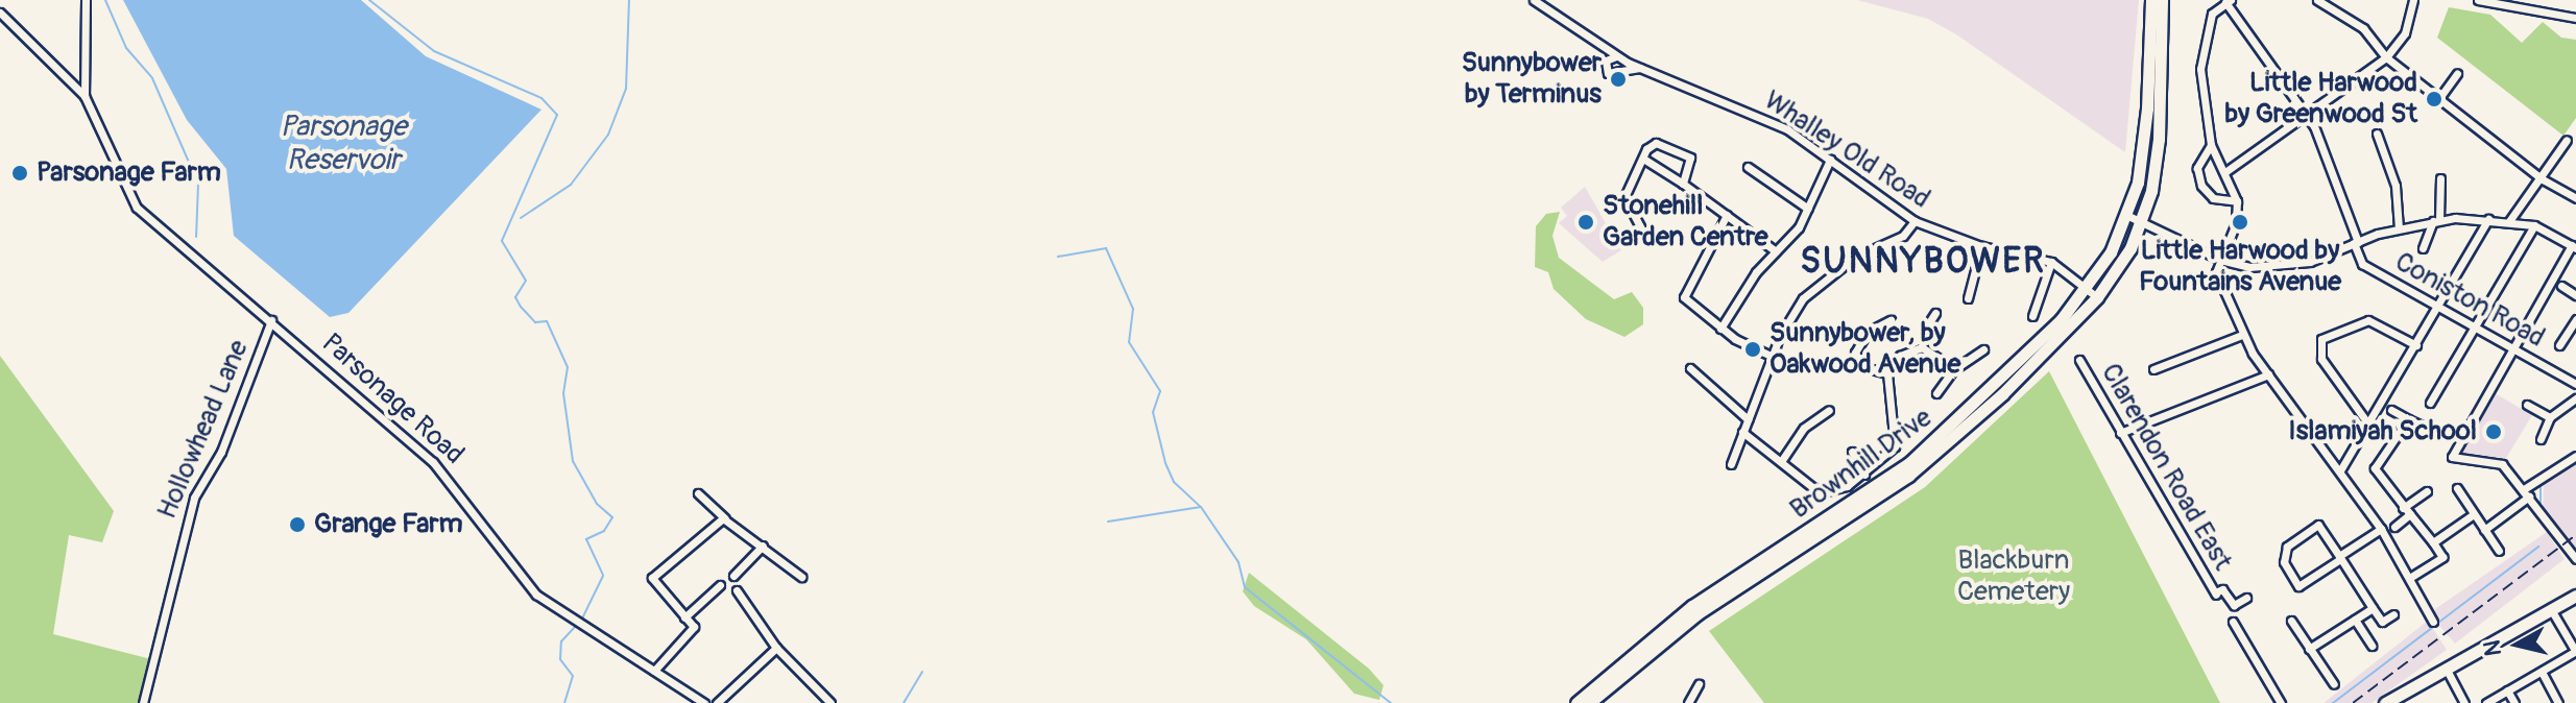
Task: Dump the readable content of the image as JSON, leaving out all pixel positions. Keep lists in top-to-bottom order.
{
  "streets": {
    "highway": ["Brownhill Drive"],
    "street": [
      "Whalley Old Road",
      "Coniston Road",
      "Parsonage Road",
      "Hollowhead Lane",
      "Clarendon Road East"
    ]
  },
  "crossings": [
    ["Whalley Old Road", "Brownhill Drive"],
    ["Parsonage Road", "Hollowhead Lane"]
  ],
  "districts": ["SUNNYBOWER"],
  "water": ["Parsonage Reservoir"],
  "parks": ["Blackburn Cemetery"],
  "places": [
    "Sunnybower by Terminus",
    "Little Harwood by Greenwood St",
    "Parsonage Farm",
    "Stonehill Garden Centre",
    "Little Harwood by Fountains Avenue",
    "Sunnybower, by Oakwood Avenue",
    "Islamiyah School",
    "Grange Farm"
  ],
  "north": "left"
}
